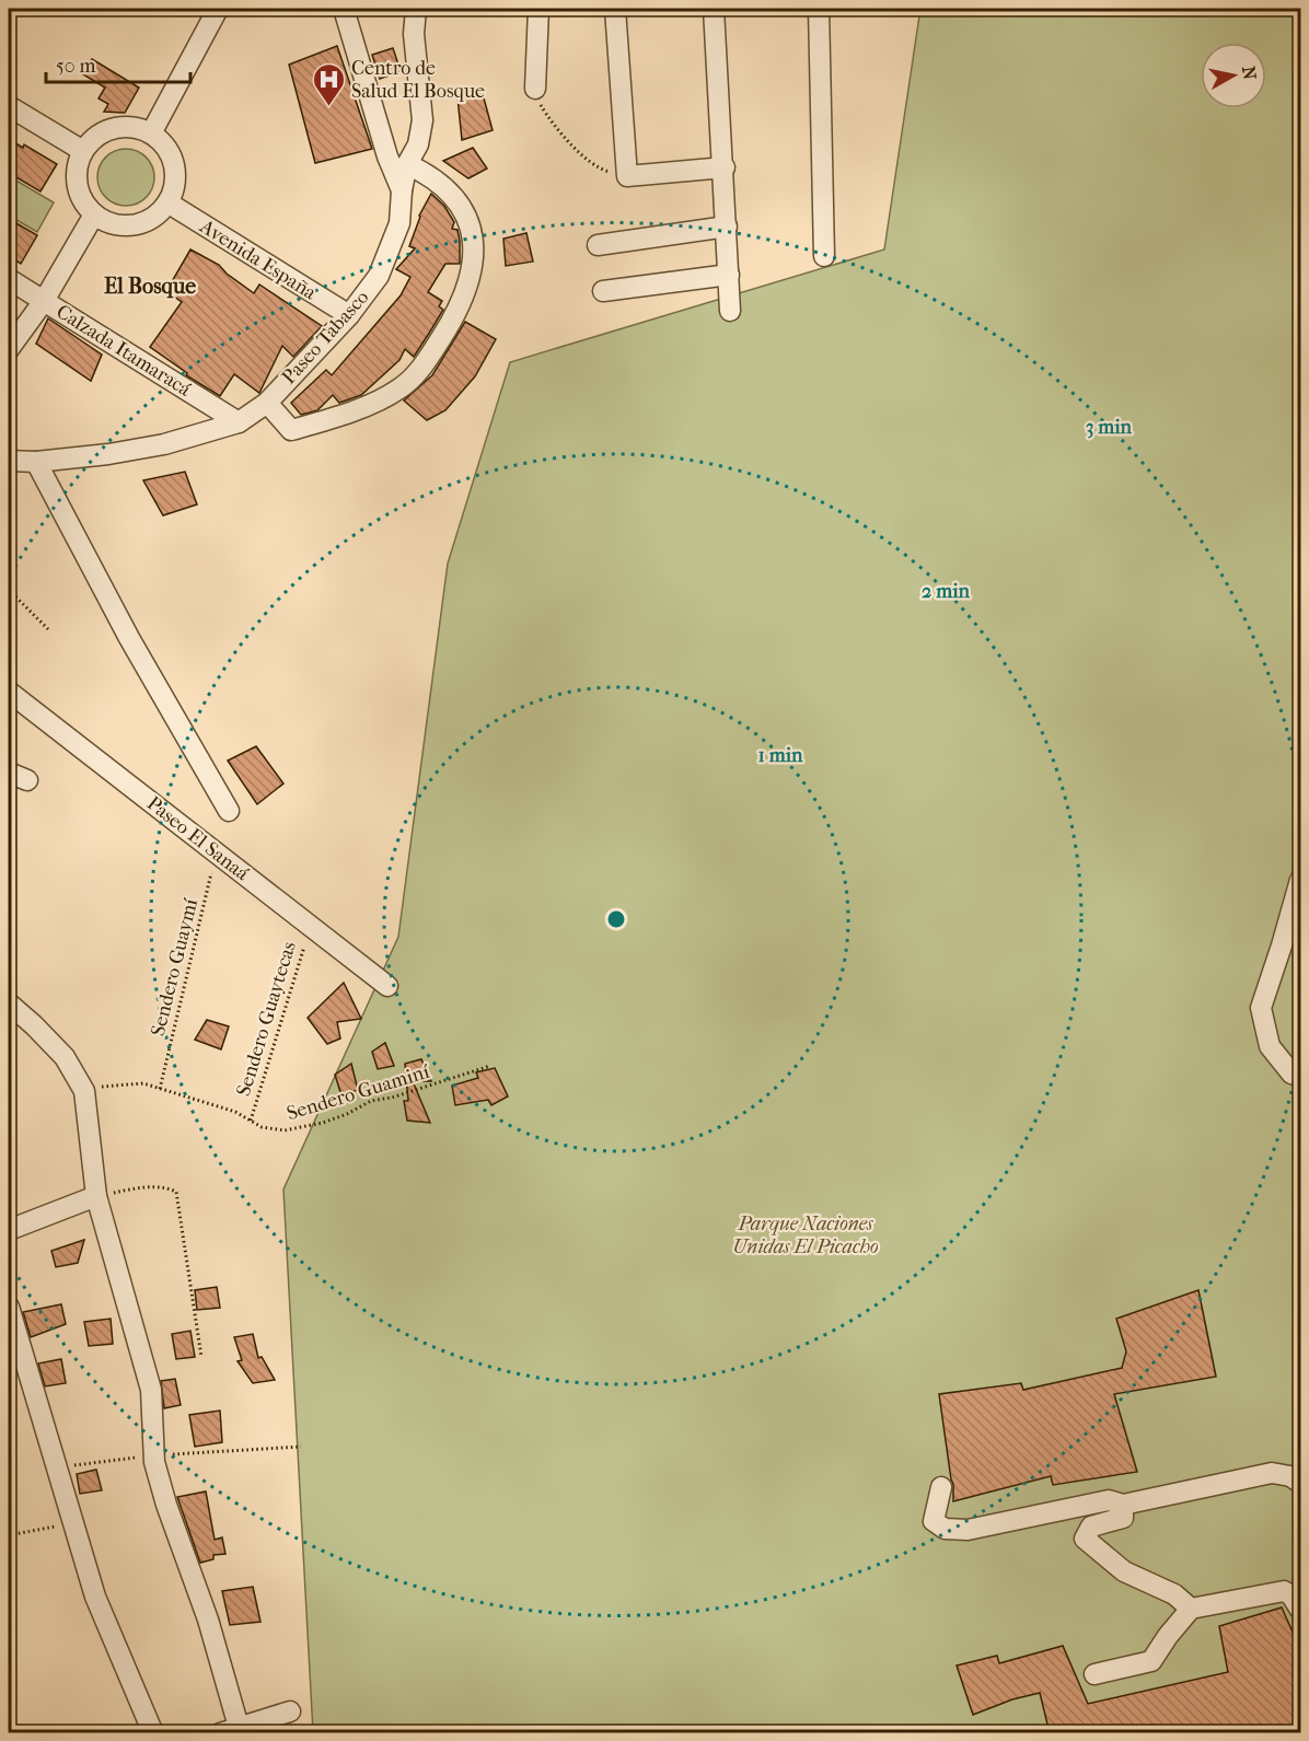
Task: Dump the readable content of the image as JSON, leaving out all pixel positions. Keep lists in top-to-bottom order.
{
  "streets": {
    "street": [
      "Avenida España",
      "Paseo Tabasco",
      "Calzada Itamaracá",
      "Paseo El Sanaá"
    ],
    "path": ["Sendero Guaymí", "Sendero Guaytecas", "Sendero Guaminí"]
  },
  "crossings": [
    ["Avenida España", "Paseo Tabasco"],
    ["Paseo Tabasco", "Calzada Itamaracá"],
    ["Paseo El Sanaá", "Sendero Guaymí"],
    ["Paseo El Sanaá", "Sendero Guaytecas"],
    ["Sendero Guaymí", "Sendero Guaminí"],
    ["Sendero Guaytecas", "Sendero Guaminí"]
  ],
  "districts": ["El Bosque"],
  "parks": ["Parque Naciones Unidas El Picacho"],
  "places": {
    "hospital": ["Centro de Salud El Bosque"]
  },
  "scale_bar": "50 m",
  "north": "right",
  "rings": ["3 min", "2 min", "1 min"]
}
